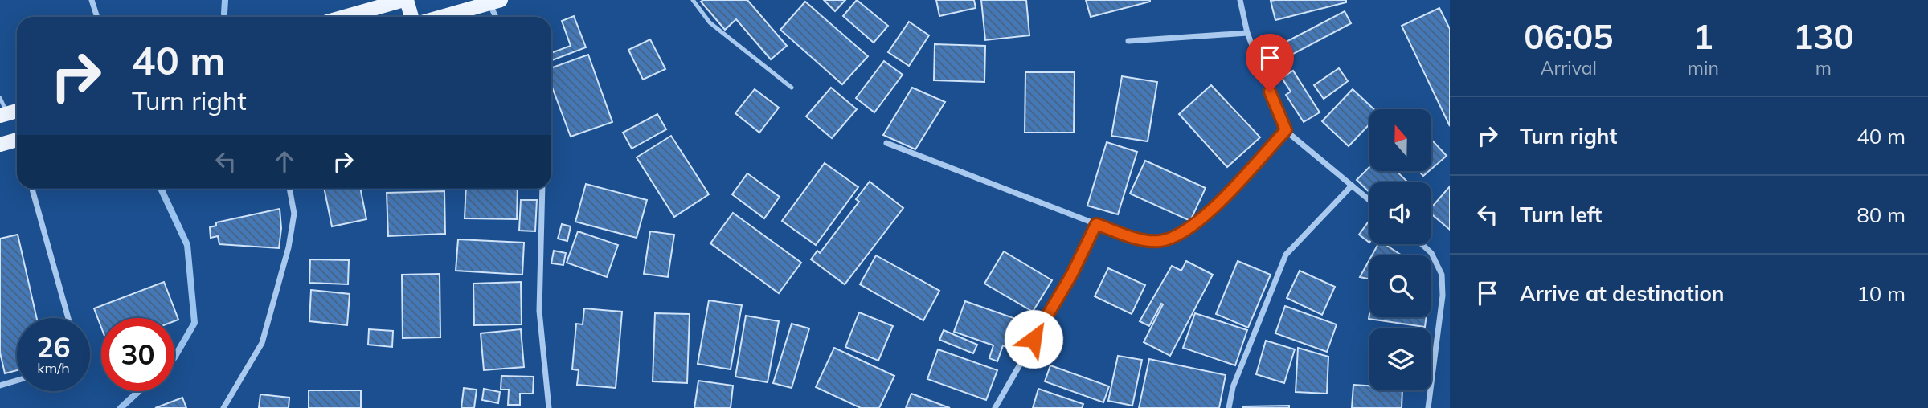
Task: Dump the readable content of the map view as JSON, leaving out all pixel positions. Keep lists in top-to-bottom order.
{
  "north": "top",
  "page": {
    "eta": [
      "06:05",
      "Arrival",
      "1",
      "min",
      "130",
      "m"
    ],
    "turn": ["40 m", "Turn right"],
    "list": [
      {
        "name": "Turn right",
        "value": "40 m"
      },
      {
        "name": "Turn left",
        "value": "80 m"
      },
      {
        "name": "Arrive at destination",
        "value": "10 m"
      }
    ],
    "speed": "26 km/h",
    "limit": "30"
  }
}
